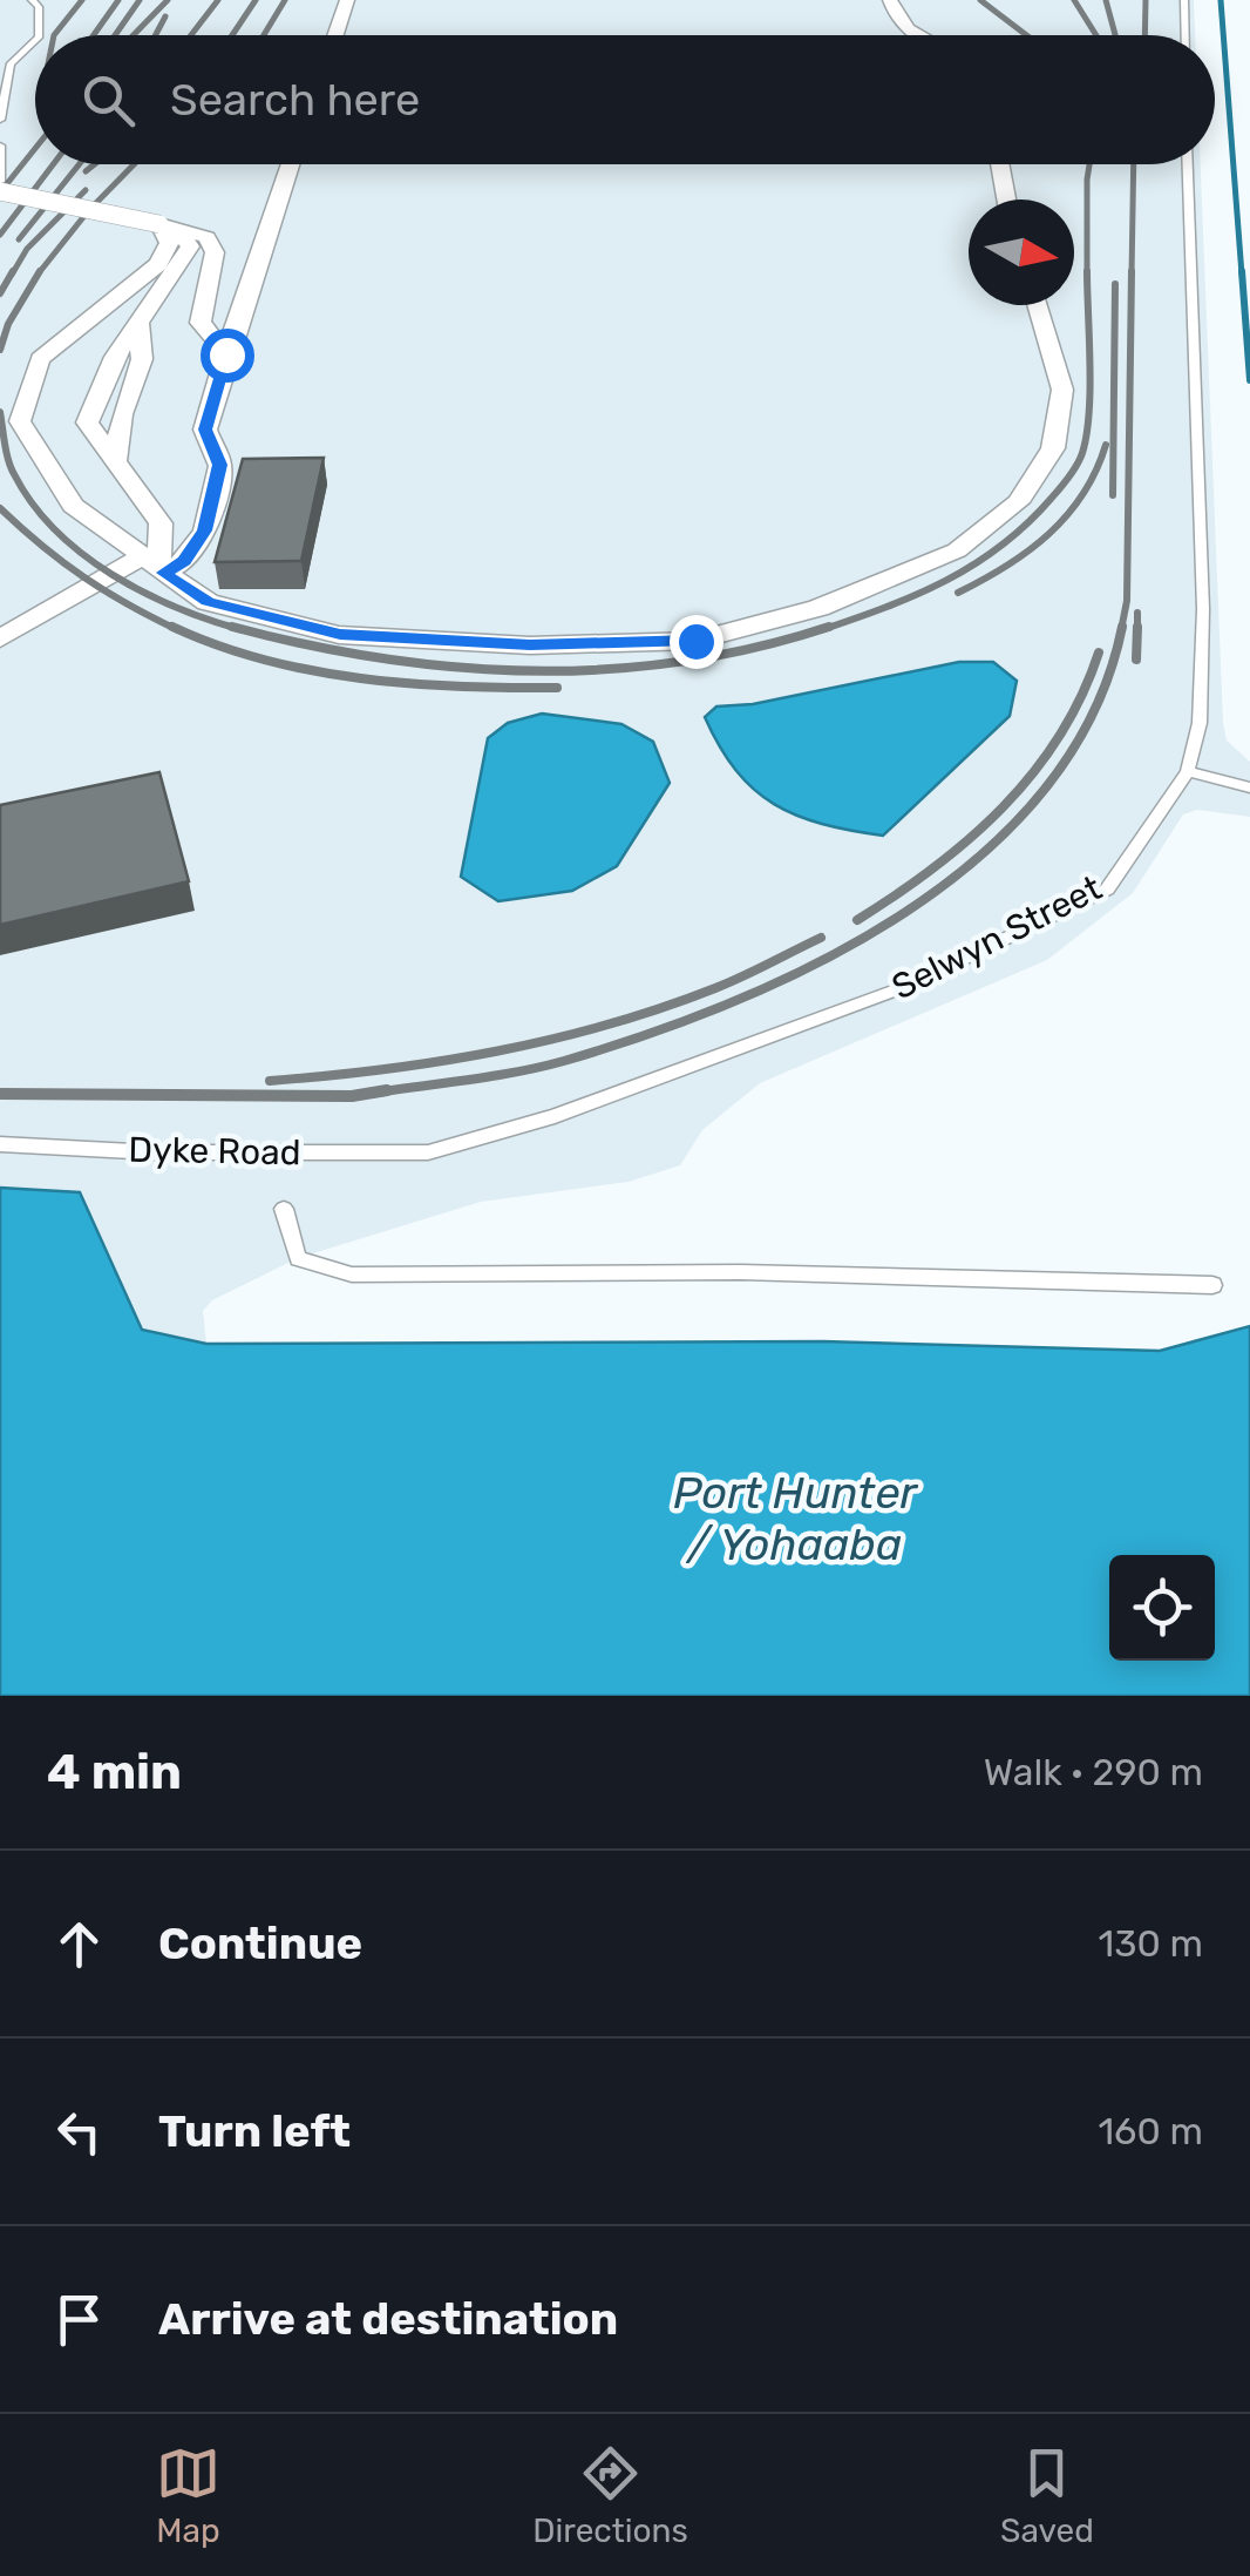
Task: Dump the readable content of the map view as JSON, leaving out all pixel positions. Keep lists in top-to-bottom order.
{
  "streets": {
    "lane": ["Selwyn Street", "Dyke Road"]
  },
  "crossings": [
    ["Selwyn Street", "Dyke Road"]
  ],
  "water": ["Port Hunter / Yohaaba"],
  "north": "right",
  "page": {
    "search": "Search here",
    "heading": ["4 min", "Walk · 290 m"],
    "list": [
      ["Continue", "130 m"],
      ["Turn left", "160 m"],
      "Arrive at destination"
    ],
    "nav": ["Map", "Directions", "Saved"]
  }
}
